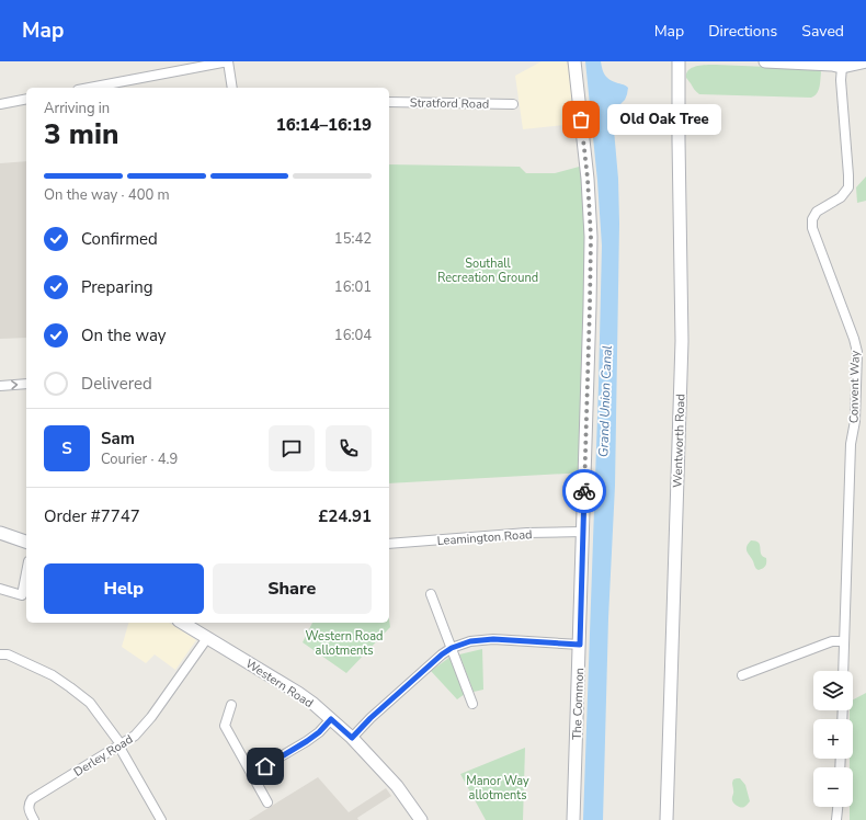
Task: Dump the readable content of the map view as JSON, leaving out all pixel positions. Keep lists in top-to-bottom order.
{
  "streets": {
    "street": [
      "Stratford Road",
      "Convent Way",
      "Wentworth Road",
      "Leamington Road",
      "Western Road",
      "The Common",
      "Derley Road"
    ]
  },
  "crossings": [
    ["Leamington Road", "The Common"],
    ["Western Road", "Derley Road"]
  ],
  "water": ["Grand Union Canal"],
  "parks": ["Southall Recreation Ground", "Western Road allotments", "Manor Way allotments"],
  "places": ["Old Oak Tree"],
  "page": {
    "header": "Map",
    "nav": ["Map", "Directions", "Saved"],
    "heading": ["3 min", "Arriving in", "16:14–16:19"],
    "panel": [
      "Sam",
      "Courier · 4.9",
      "Order #7747",
      "£24.91"
    ],
    "bubble": "Old Oak Tree",
    "bar": "On the way · 400 m",
    "list": [
      ["Confirmed", "15:42"],
      ["Preparing", "16:01"],
      ["On the way", "16:04"],
      "Delivered"
    ],
    "round": "S",
    "buttons": ["Help", "Share"],
    "map_buttons": ["+", "−"]
  }
}
